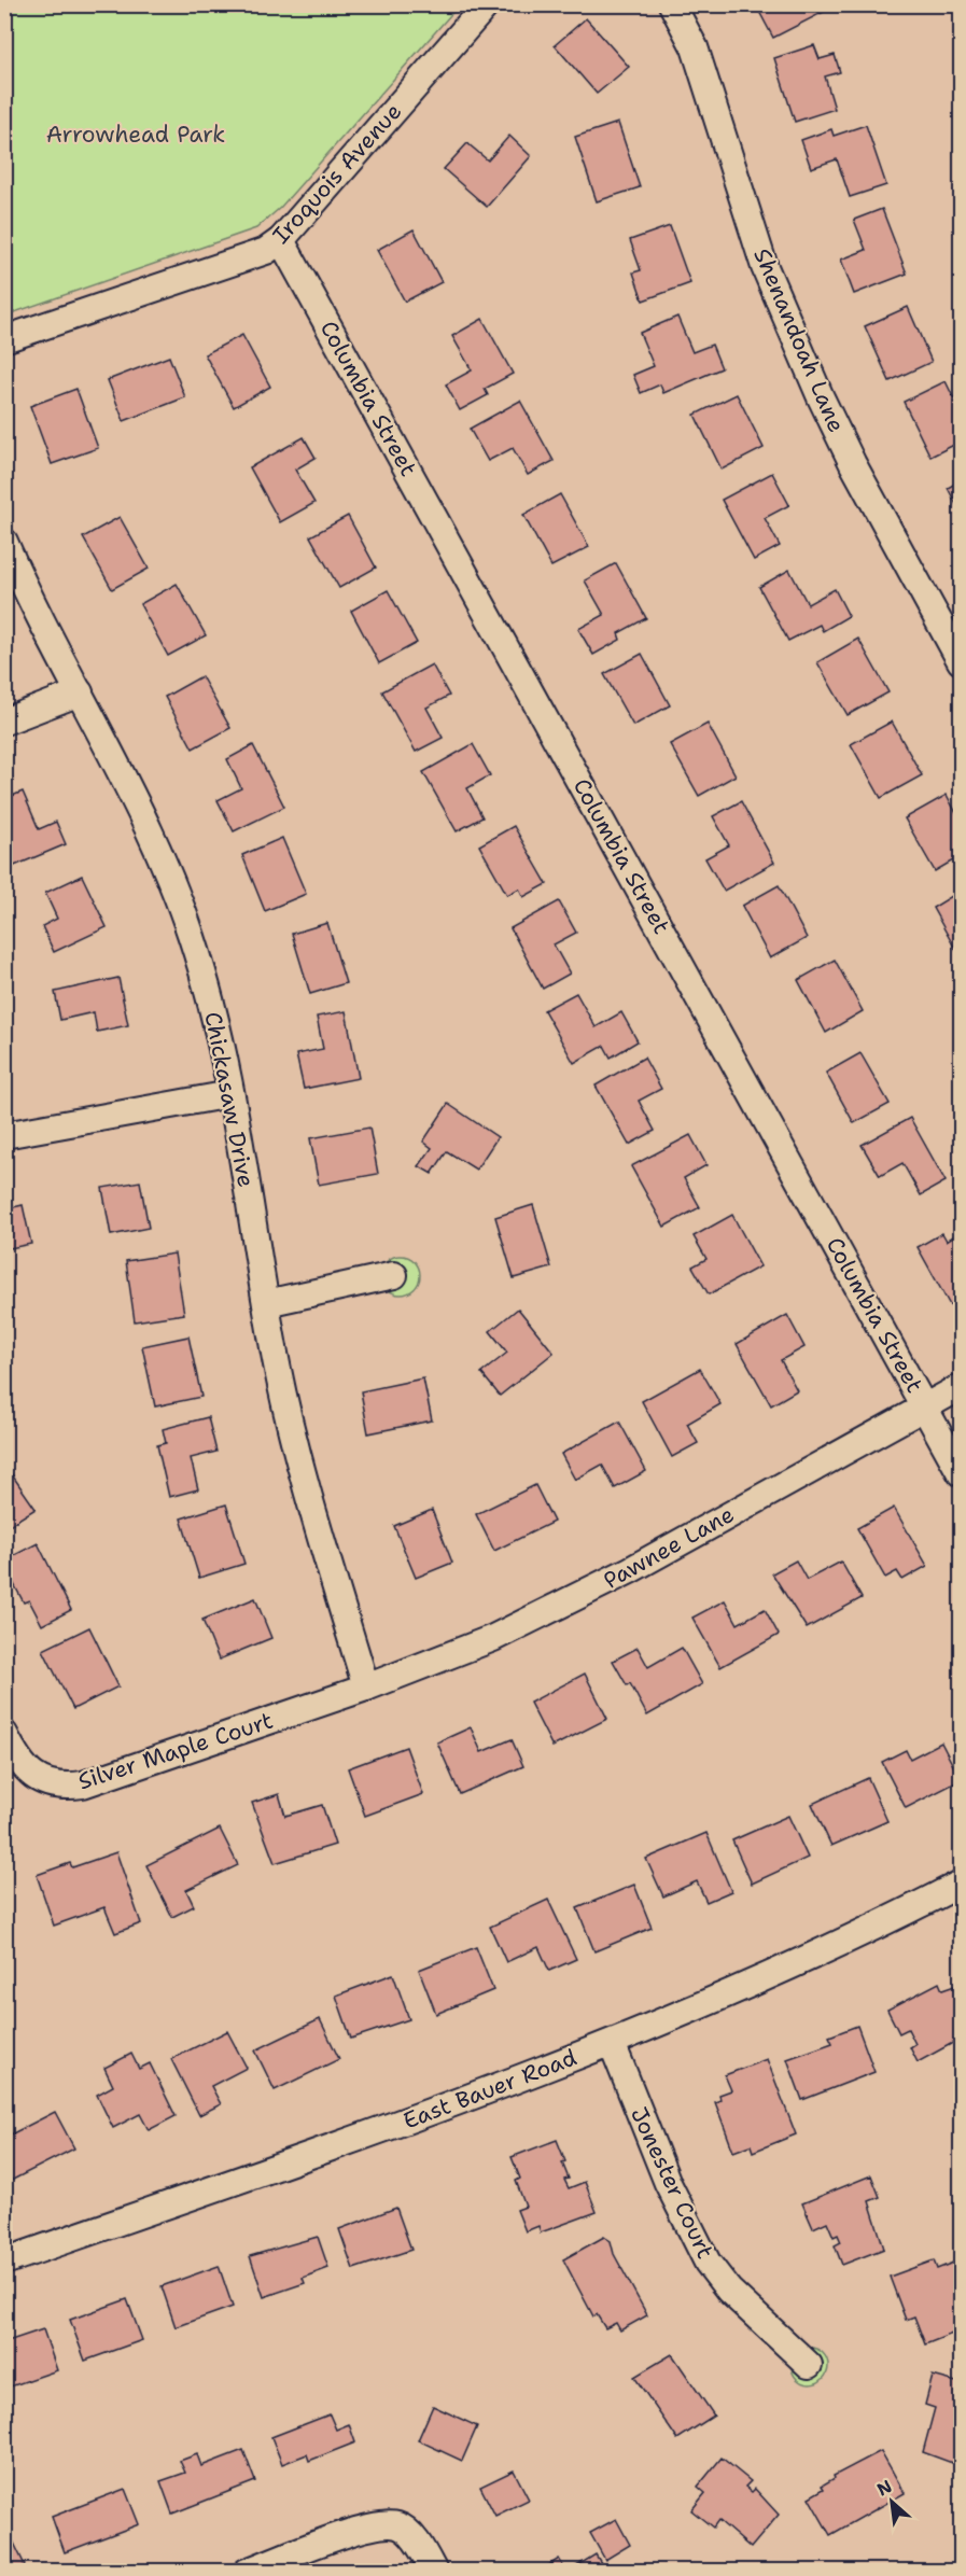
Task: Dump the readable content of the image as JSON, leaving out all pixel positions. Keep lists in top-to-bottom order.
{
  "streets": {
    "street": [
      "Iroquois Avenue",
      "Shenandoah Lane",
      "Columbia Street",
      "Chickasaw Drive",
      "Pawnee Lane",
      "Silver Maple Court",
      "East Bauer Road",
      "Jonester Court"
    ]
  },
  "crossings": [
    ["Iroquois Avenue", "Columbia Street"],
    ["Columbia Street", "Pawnee Lane"],
    ["Chickasaw Drive", "Pawnee Lane"],
    ["Chickasaw Drive", "Silver Maple Court"],
    ["Pawnee Lane", "Silver Maple Court"],
    ["East Bauer Road", "Jonester Court"]
  ],
  "parks": ["Arrowhead Park"],
  "north": "top left"
}
